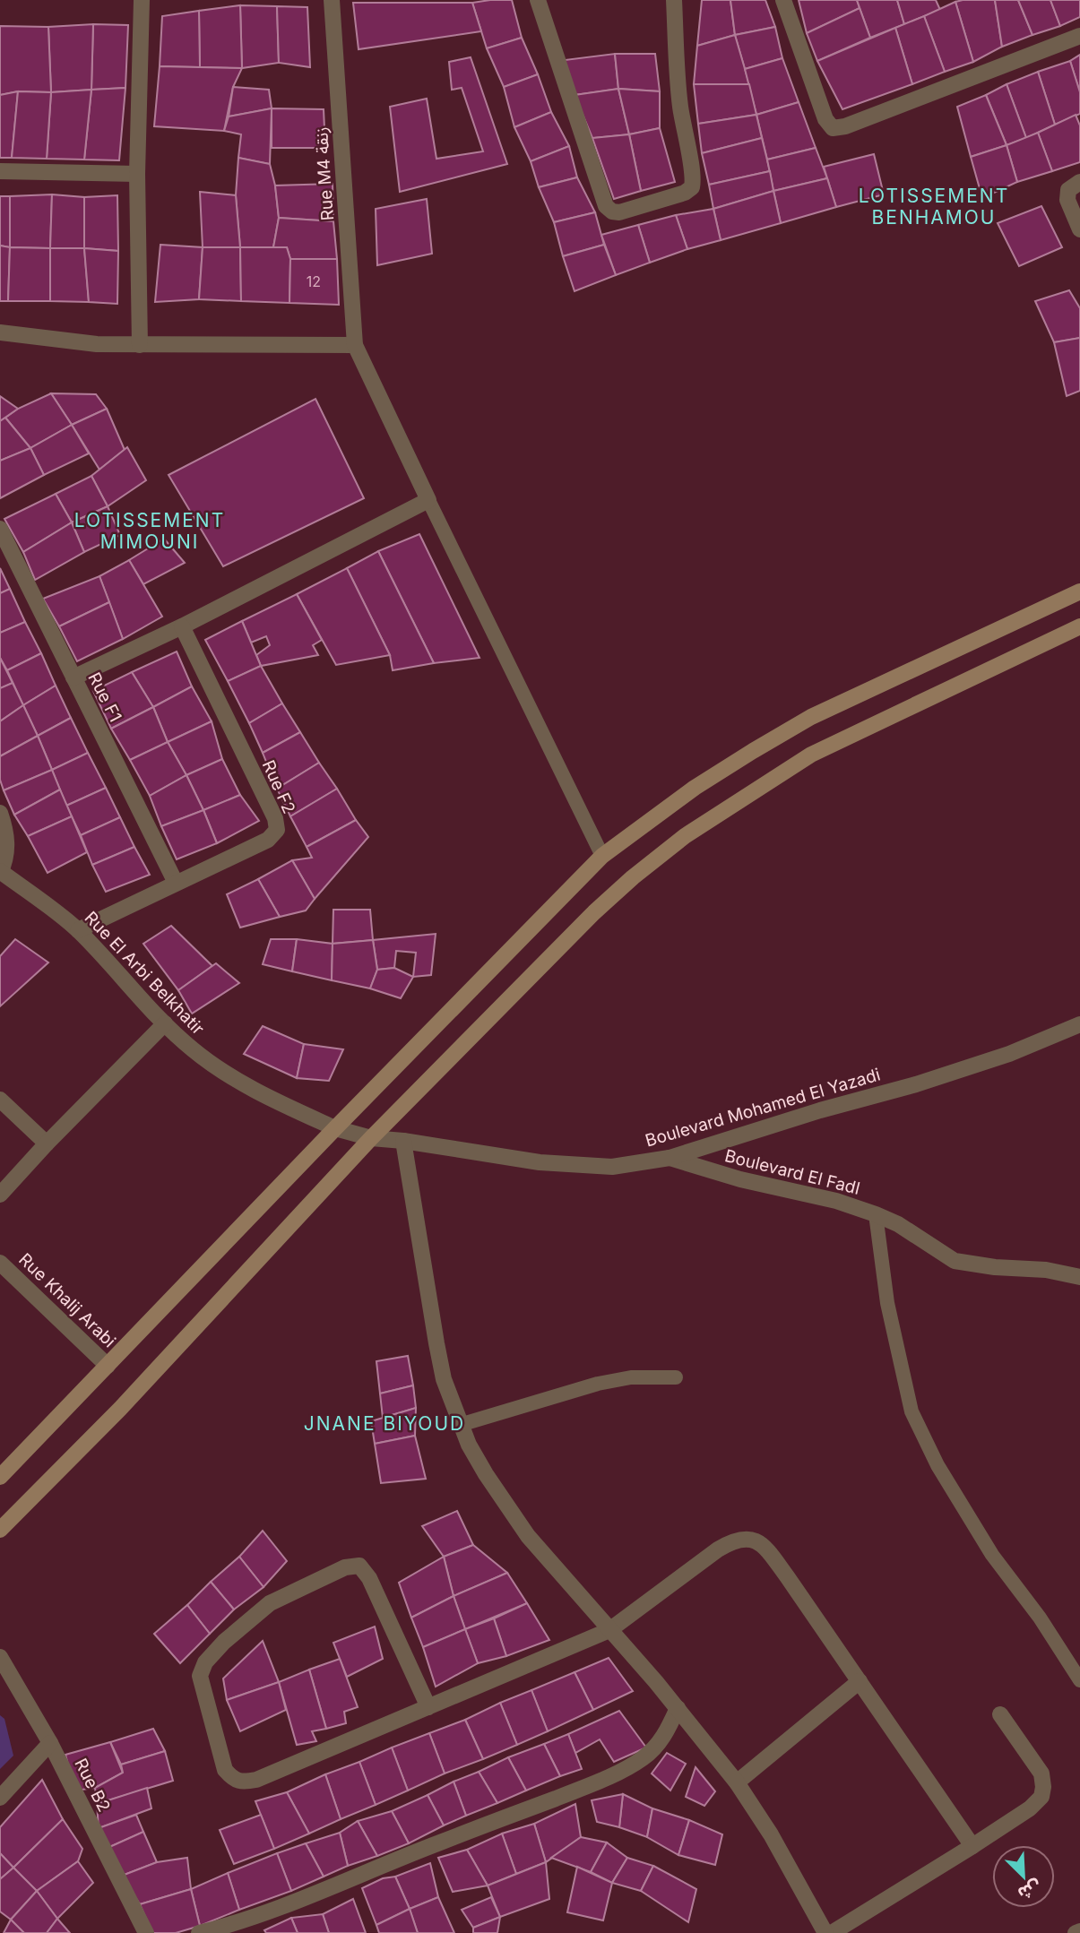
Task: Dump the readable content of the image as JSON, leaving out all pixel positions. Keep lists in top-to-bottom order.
{
  "streets": {
    "street": [
      "Rue M4 زنقة",
      "Rue F1",
      "Rue F2",
      "Rue El Arbi Belkhatir",
      "Boulevard Mohamed El Yazadi",
      "Boulevard El Fadl",
      "Rue Khalij Arabi",
      "Rue B2"
    ]
  },
  "crossings": [
    ["Rue F1", "Rue F2"],
    ["Rue F2", "Rue El Arbi Belkhatir"],
    ["Rue El Arbi Belkhatir", "Boulevard Mohamed El Yazadi"],
    ["Boulevard Mohamed El Yazadi", "Boulevard El Fadl"]
  ],
  "districts": ["LOTISSEMENT BENHAMOU", "LOTISSEMENT MIMOUNI", "JNANE BIYOUD"],
  "house_numbers": ["12"],
  "north": "bottom right"
}
